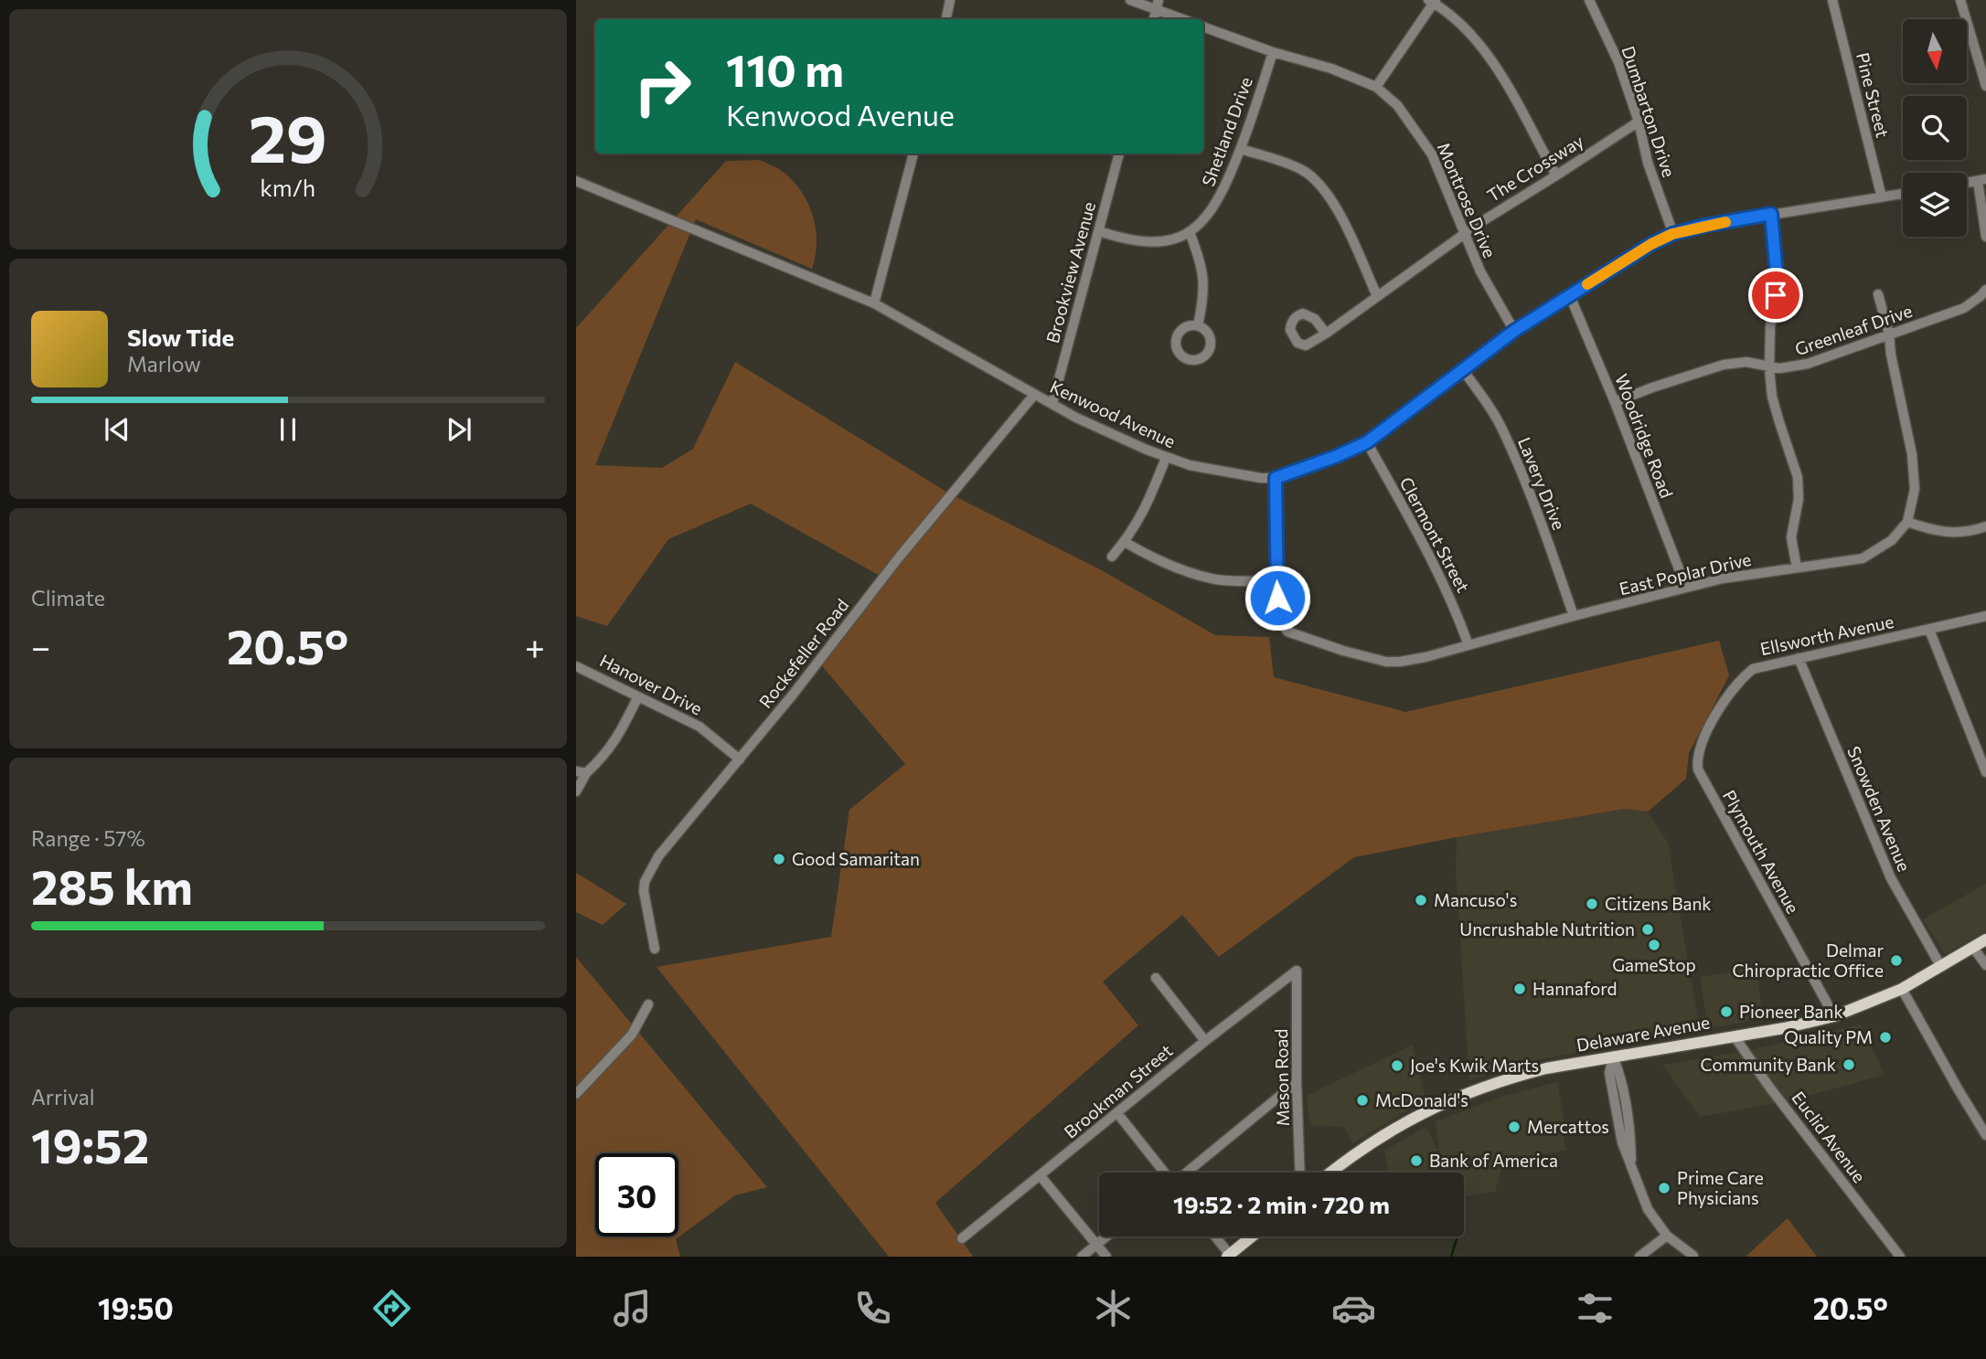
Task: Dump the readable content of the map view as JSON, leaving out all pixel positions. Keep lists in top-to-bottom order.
{
  "streets": {
    "main road": ["Delaware Avenue"],
    "street": [
      "Pine Street",
      "Dumbarton Drive",
      "Shetland Drive",
      "The Crossway",
      "Montrose Drive",
      "Brookview Avenue",
      "Greenleaf Drive",
      "Kenwood Avenue",
      "Woodridge Road",
      "Lavery Drive",
      "Clermont Street",
      "East Poplar Drive",
      "Ellsworth Avenue",
      "Rockefeller Road",
      "Hanover Drive",
      "Snowden Avenue",
      "Plymouth Avenue",
      "Mason Road",
      "Brookman Street",
      "Euclid Avenue"
    ]
  },
  "crossings": [
    ["Pine Street", "Kenwood Avenue"],
    ["Dumbarton Drive", "The Crossway"],
    ["Dumbarton Drive", "Kenwood Avenue"],
    ["Shetland Drive", "Montrose Drive"],
    ["Shetland Drive", "Brookview Avenue"],
    ["The Crossway", "Montrose Drive"],
    ["Montrose Drive", "Kenwood Avenue"],
    ["Brookview Avenue", "Kenwood Avenue"],
    ["Greenleaf Drive", "Woodridge Road"],
    ["Kenwood Avenue", "Woodridge Road"],
    ["Kenwood Avenue", "Lavery Drive"],
    ["Kenwood Avenue", "Clermont Street"],
    ["Kenwood Avenue", "Rockefeller Road"],
    ["Woodridge Road", "East Poplar Drive"],
    ["Lavery Drive", "East Poplar Drive"],
    ["Clermont Street", "East Poplar Drive"],
    ["Ellsworth Avenue", "Snowden Avenue"],
    ["Ellsworth Avenue", "Plymouth Avenue"],
    ["Rockefeller Road", "Hanover Drive"],
    ["Snowden Avenue", "Delaware Avenue"],
    ["Plymouth Avenue", "Delaware Avenue"],
    ["Delaware Avenue", "Euclid Avenue"],
    ["Mason Road", "Brookman Street"]
  ],
  "places": [
    "Good Samaritan",
    "Mancuso's",
    "Citizens Bank",
    "Uncrushable Nutrition",
    "GameStop",
    "Delmar Chiropractic Office",
    "Hannaford",
    "Pioneer Bank",
    "Quality PM",
    "Community Bank",
    "Joe's Kwik Marts",
    "McDonald's",
    "Mercattos",
    "Bank of America",
    "Prime Care Physicians"
  ],
  "north": "bottom",
  "page": {
    "turn": ["110 m", "Kenwood Avenue"],
    "song": ["Slow Tide", "Marlow"],
    "tile": [
      "Climate",
      ["Range · 57%", "285 km"],
      ["Arrival", "19:52"]
    ],
    "heat": ["−", "20.5°", "+"],
    "limit": "30",
    "trip": "19:52 · 2 min · 720 m",
    "tabs": ["19:50", "20.5°"],
    "gauge": ["29", "km/h"]
  }
}
